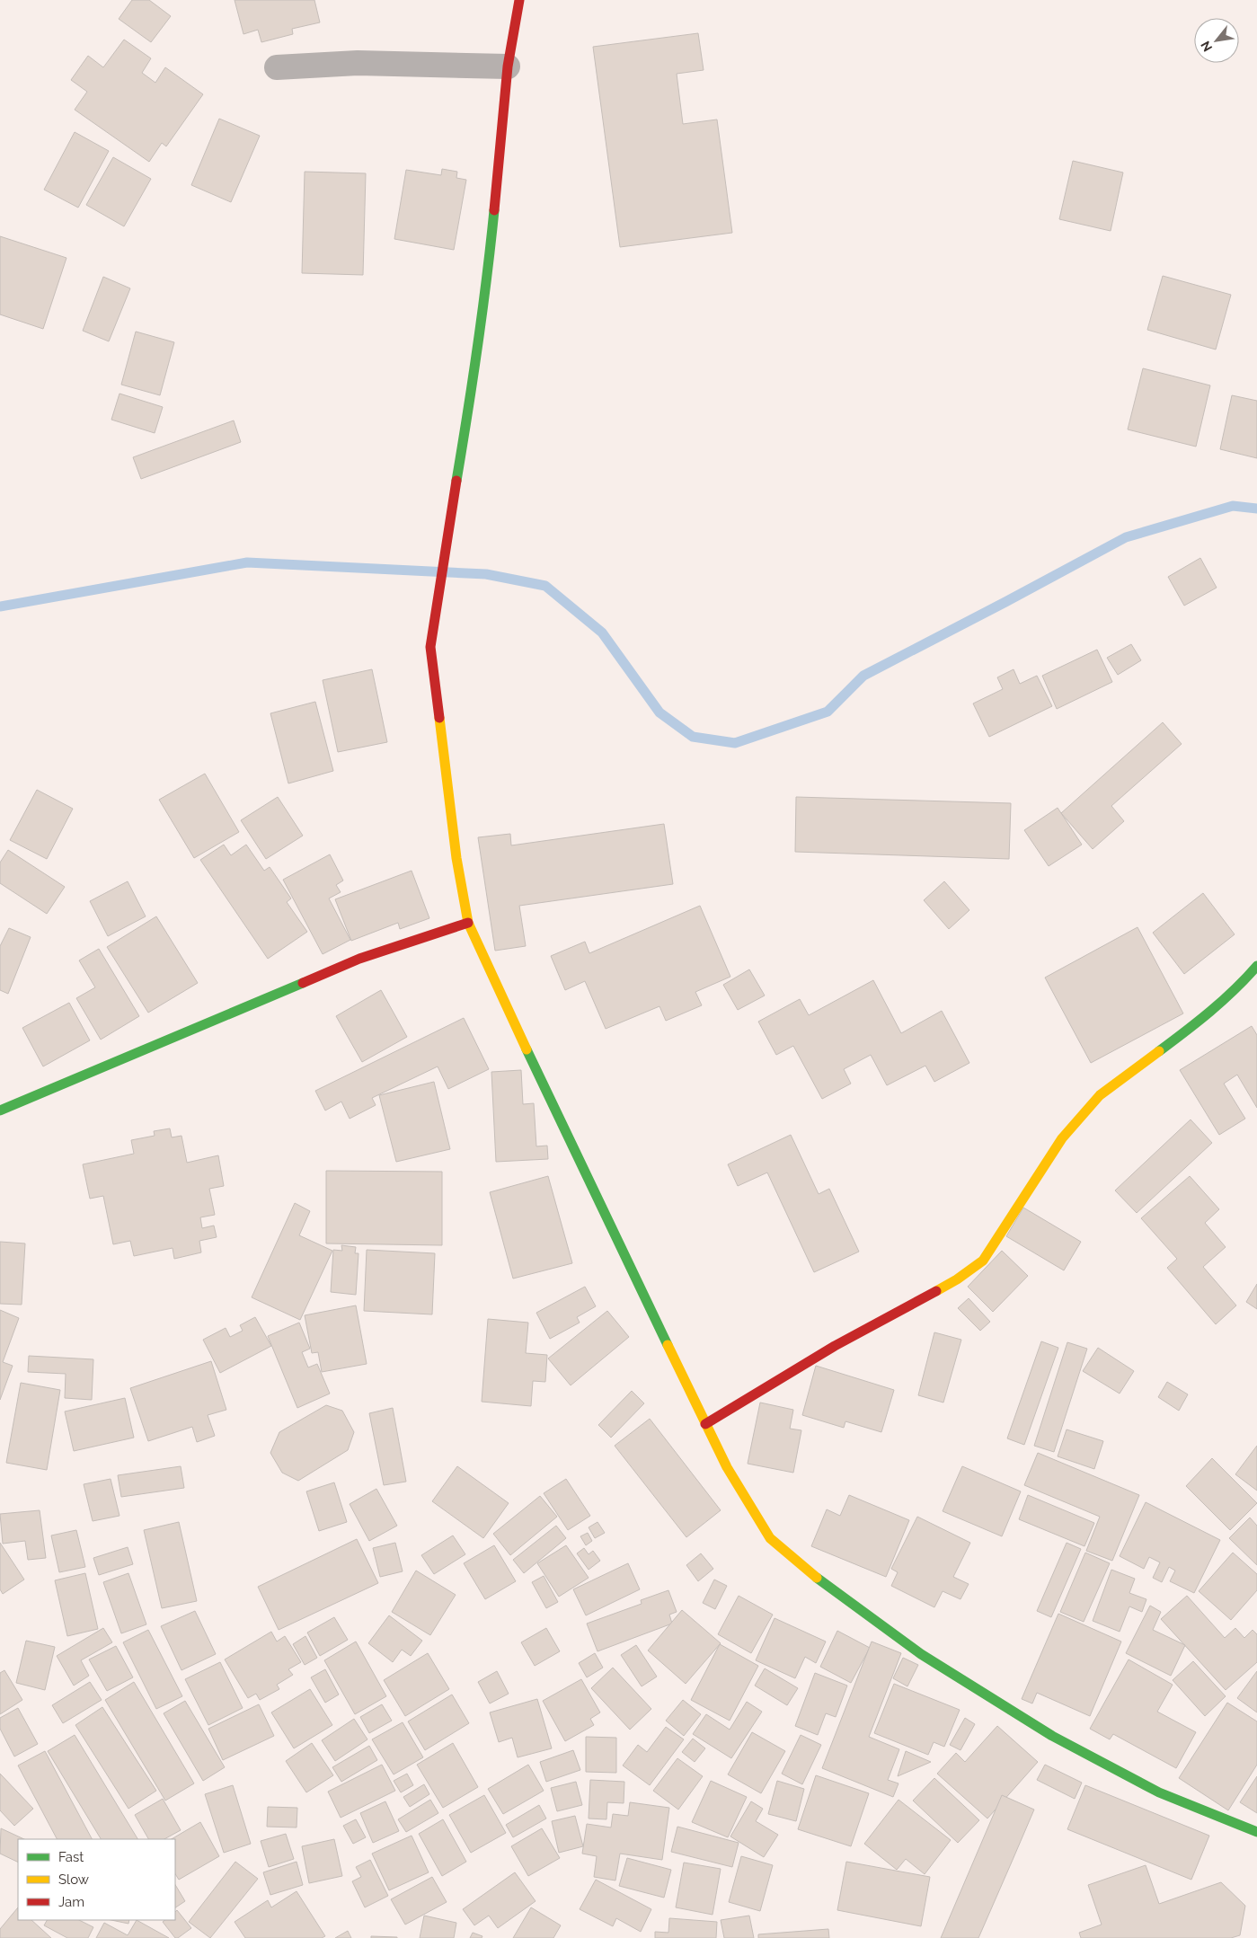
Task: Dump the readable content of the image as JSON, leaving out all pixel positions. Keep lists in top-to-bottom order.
{
  "legend": ["Fast", "Slow", "Jam"],
  "north": "bottom left"
}
